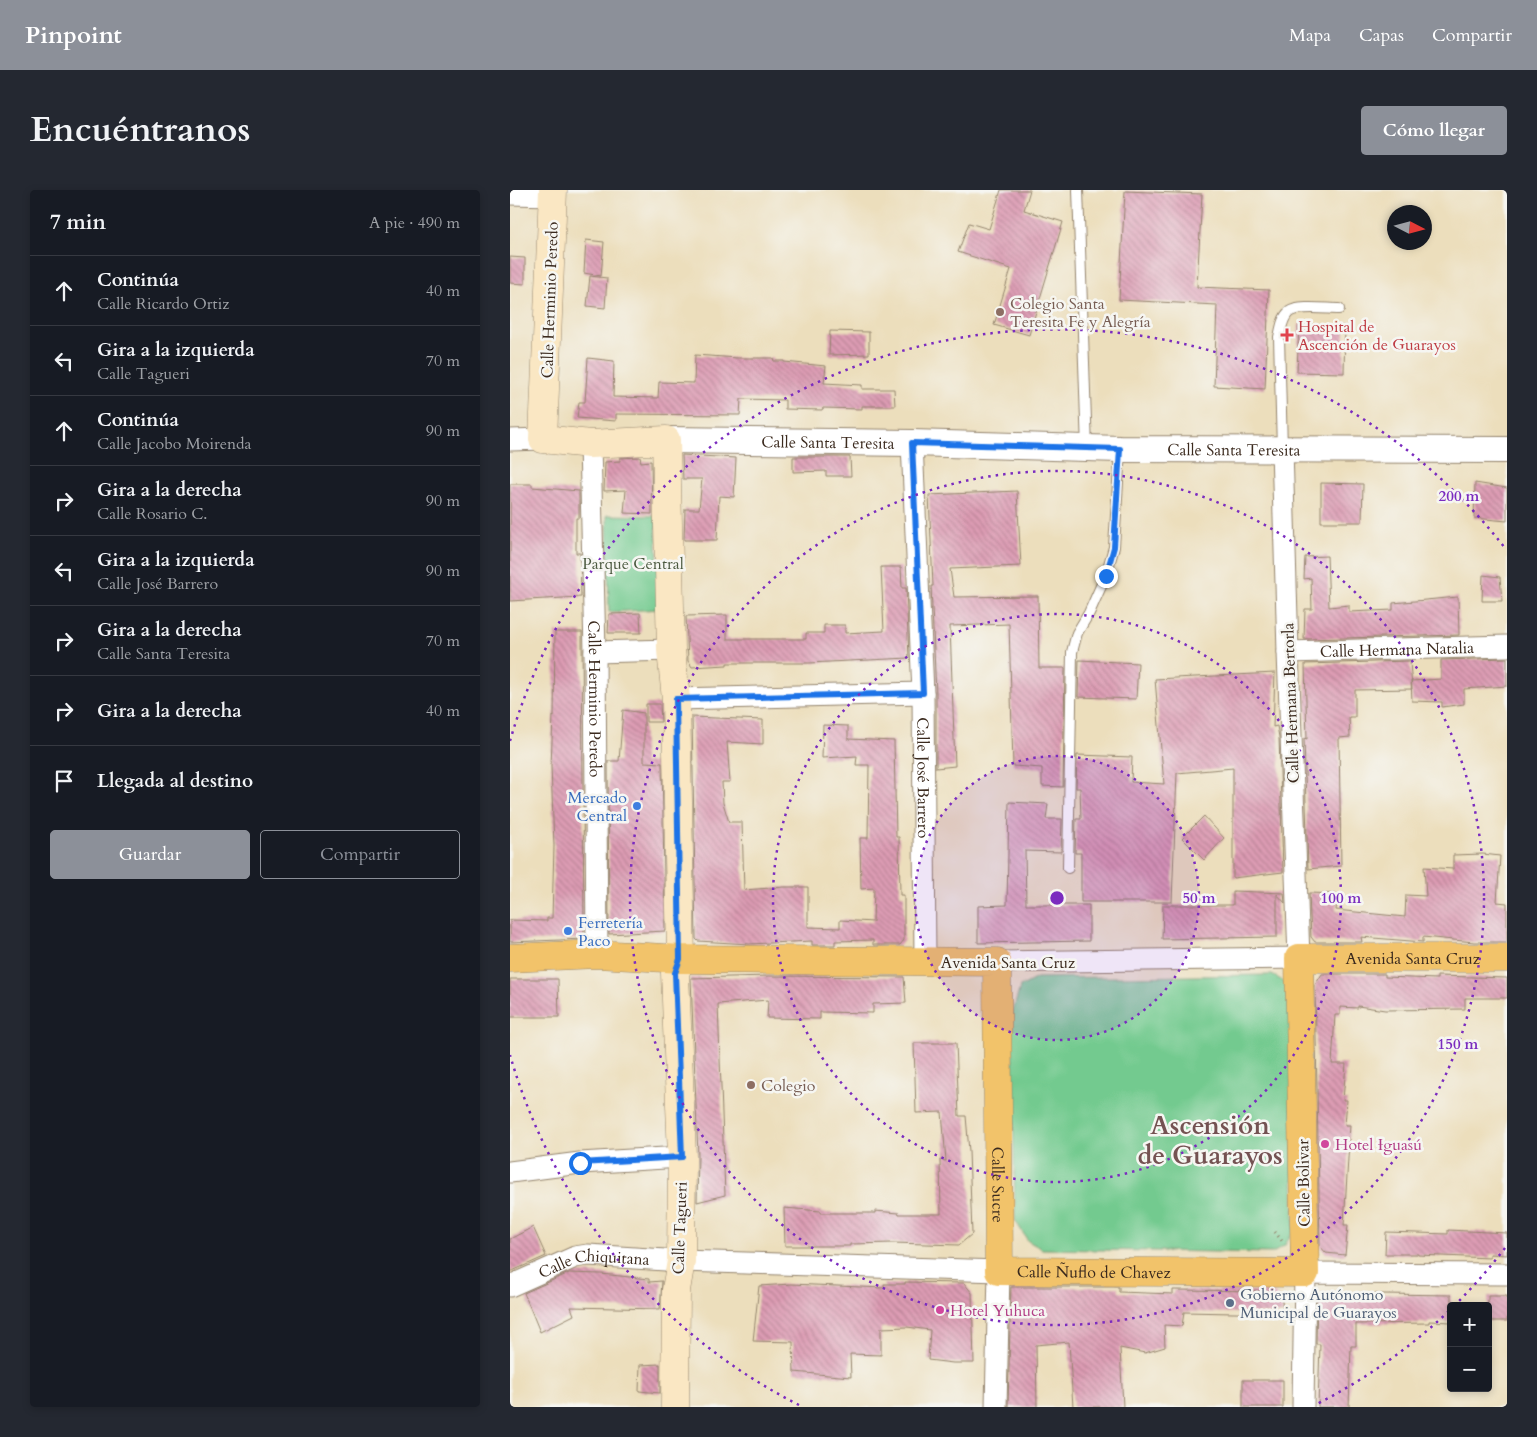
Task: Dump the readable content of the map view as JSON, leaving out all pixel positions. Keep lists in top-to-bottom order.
{
  "streets": {
    "main road": [
      "Calle Herminio Peredo",
      "Calle Santa Teresita",
      "Avenida Santa Cruz",
      "Calle Bolivar",
      "Calle Sucre",
      "Calle Tagueri",
      "Calle Ñuflo de Chavez"
    ],
    "street": [
      "Calle Hermana Natalia",
      "Calle Hermana Bertorla",
      "Calle José Barrero",
      "Calle Chiquitana"
    ]
  },
  "crossings": [
    ["Calle Herminio Peredo", "Calle Santa Teresita"],
    ["Calle Herminio Peredo", "Avenida Santa Cruz"],
    ["Calle Santa Teresita", "Calle Hermana Bertorla"],
    ["Calle Santa Teresita", "Calle José Barrero"],
    ["Calle Santa Teresita", "Calle Tagueri"],
    ["Calle Hermana Natalia", "Calle Hermana Bertorla"],
    ["Calle Hermana Bertorla", "Avenida Santa Cruz"],
    ["Calle Hermana Bertorla", "Calle Bolivar"],
    ["Calle José Barrero", "Avenida Santa Cruz"],
    ["Avenida Santa Cruz", "Calle Bolivar"],
    ["Avenida Santa Cruz", "Calle Sucre"],
    ["Avenida Santa Cruz", "Calle Tagueri"],
    ["Calle Bolivar", "Calle Ñuflo de Chavez"],
    ["Calle Sucre", "Calle Ñuflo de Chavez"],
    ["Calle Tagueri", "Calle Chiquitana"],
    ["Calle Tagueri", "Calle Ñuflo de Chavez"],
    ["Calle Chiquitana", "Calle Ñuflo de Chavez"]
  ],
  "districts": ["Ascensión de Guarayos"],
  "parks": ["Parque Central"],
  "places": {
    "other": [
      "Colegio Santa Teresita Fe y Alegría",
      "Mercado Central",
      "Ferretería Paco",
      "Colegio",
      "Hotel Ɨguasú",
      "Gobierno Autónomo Municipal de Guarayos",
      "Hotel Yuhuca"
    ],
    "health": ["Hospital de Ascención de Guarayos"]
  },
  "north": "right",
  "page": {
    "header": "Pinpoint",
    "nav": ["Mapa", "Capas", "Compartir"],
    "title": "Encuéntranos",
    "buttons": [
      "Cómo llegar",
      ["Guardar", "Compartir"]
    ],
    "heading": ["7 min", "A pie · 490 m"],
    "list": [
      ["Continúa", "Calle Ricardo Ortiz", "40 m"],
      ["Gira a la izquierda", "Calle Tagueri", "70 m"],
      ["Continúa", "Calle Jacobo Moirenda", "90 m"],
      ["Gira a la derecha", "Calle Rosario C.", "90 m"],
      ["Gira a la izquierda", "Calle José Barrero", "90 m"],
      ["Gira a la derecha", "Calle Santa Teresita", "70 m"],
      ["Gira a la derecha", "40 m"],
      "Llegada al destino"
    ],
    "map_buttons": ["+", "−"]
  },
  "rings": [
    "200 m",
    "50 m",
    "100 m",
    "150 m"
  ]
}
